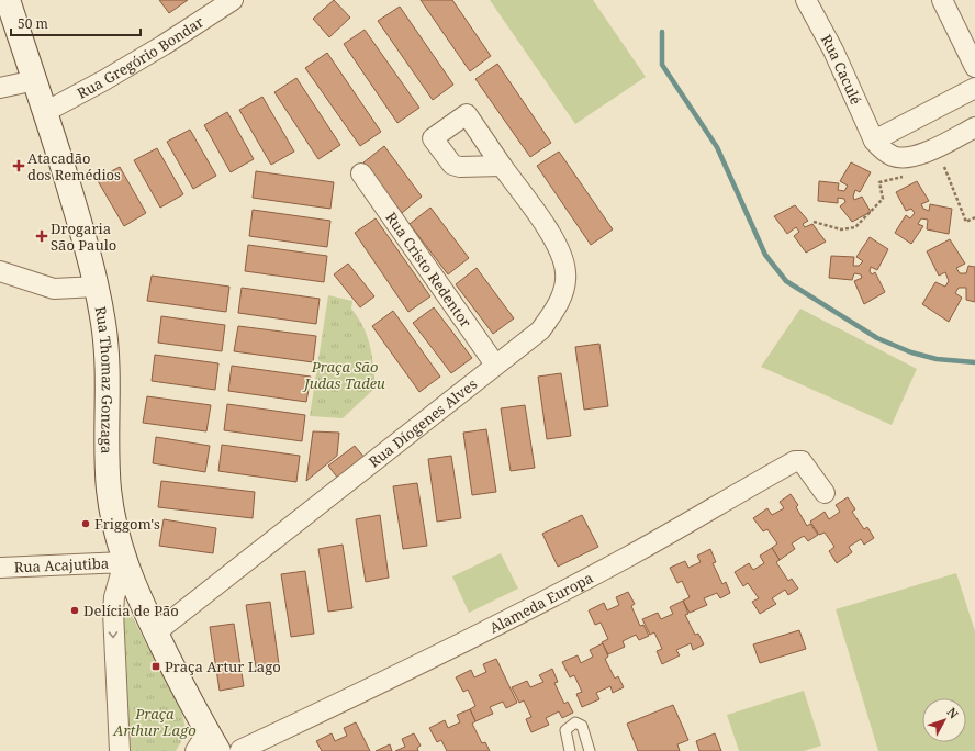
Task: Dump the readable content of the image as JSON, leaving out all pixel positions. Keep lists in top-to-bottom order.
{
  "streets": {
    "main road": ["Rua Thomaz Gonzaga"],
    "street": [
      "Rua Gregório Bondar",
      "Rua Caculé",
      "Rua Cristo Redentor",
      "Rua Díogenes Alves",
      "Rua Acajutiba",
      "Alameda Europa"
    ]
  },
  "crossings": [
    ["Rua Gregório Bondar", "Rua Thomaz Gonzaga"],
    ["Rua Cristo Redentor", "Rua Díogenes Alves"],
    ["Rua Thomaz Gonzaga", "Rua Díogenes Alves"],
    ["Rua Thomaz Gonzaga", "Rua Acajutiba"],
    ["Rua Thomaz Gonzaga", "Alameda Europa"]
  ],
  "parks": ["Praça São Judas Tadeu", "Praça Arthur Lago"],
  "places": {
    "health": ["Atacadão dos Remédios", "Drogaria São Paulo"],
    "other": ["Friggom's", "Delícia de Pão"],
    "transit": ["Praça Artur Lago"]
  },
  "scale_bar": "50 m",
  "north": "top right"
}
